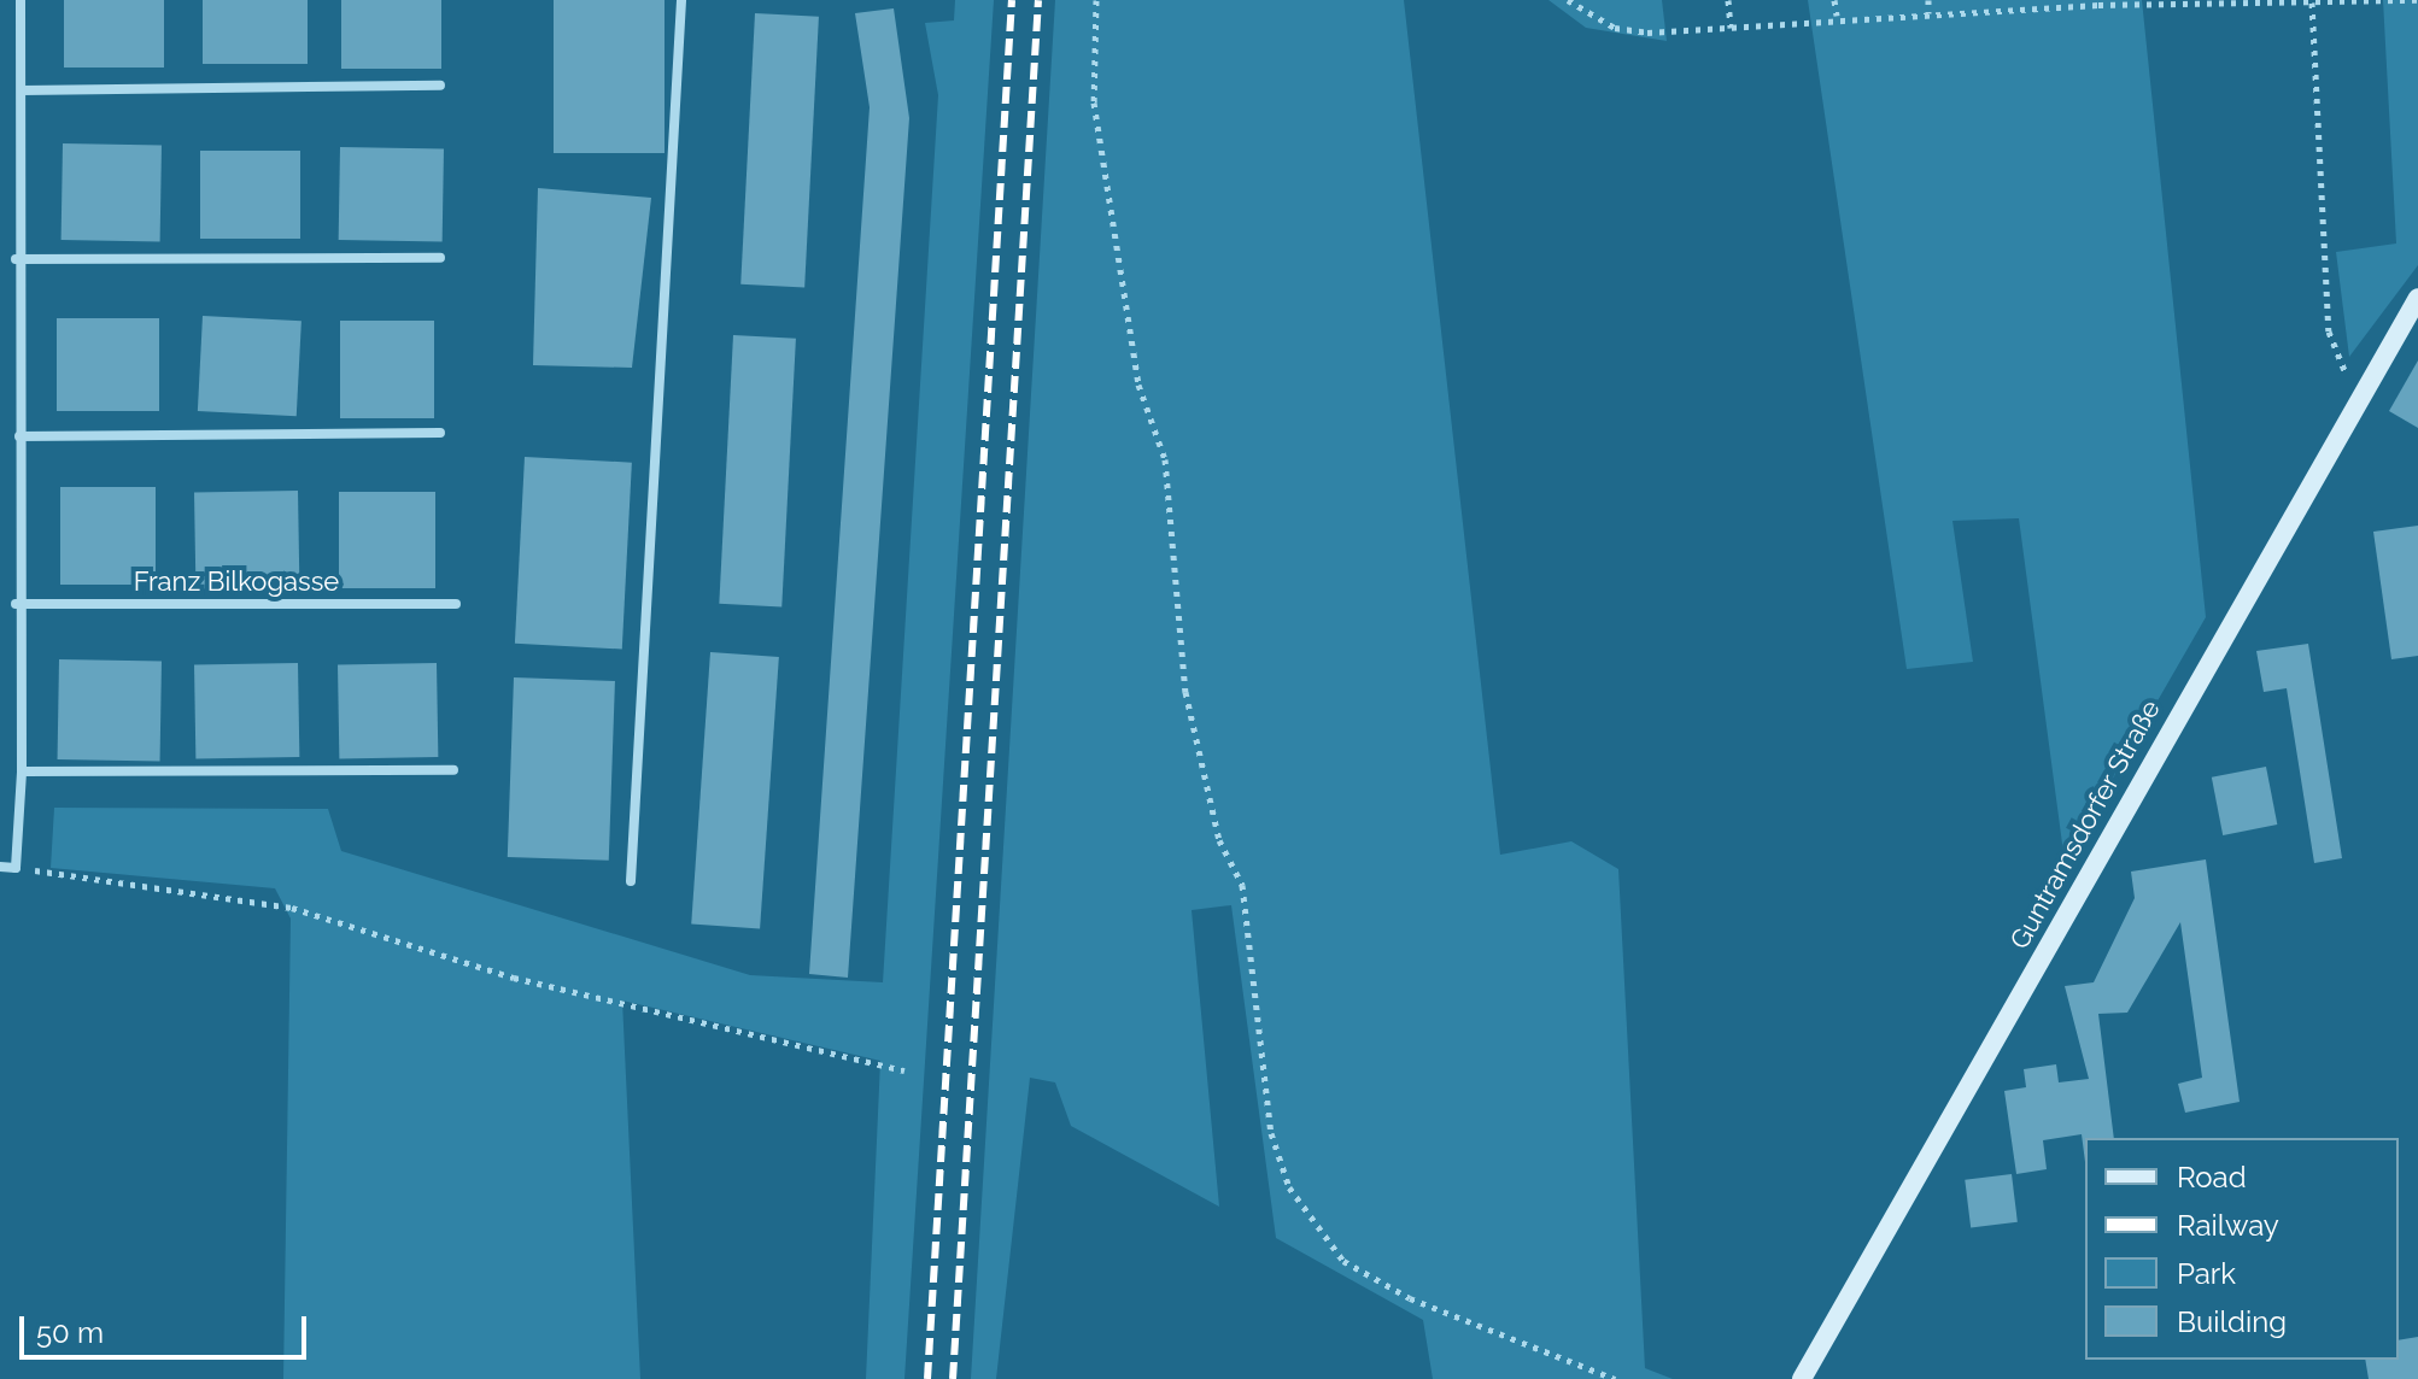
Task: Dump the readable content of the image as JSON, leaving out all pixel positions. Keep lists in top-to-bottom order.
{
  "streets": {
    "street": ["Franz Bilkogasse", "Guntramsdorfer Straße"]
  },
  "legend": [
    "Road",
    "Railway",
    "Park",
    "Building"
  ],
  "scale_bar": "50 m"
}
